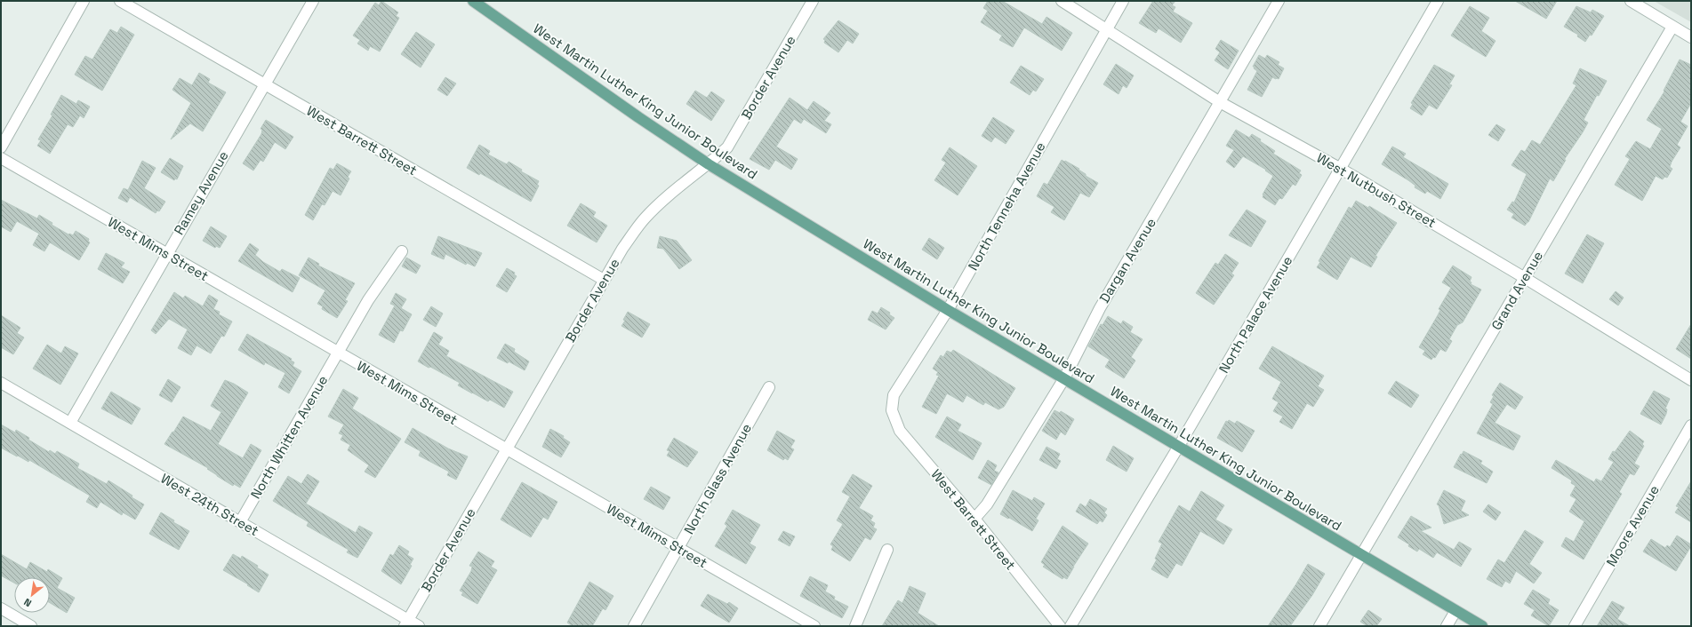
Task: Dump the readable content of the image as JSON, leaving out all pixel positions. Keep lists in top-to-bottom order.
{
  "streets": {
    "main road": ["West Martin Luther King Junior Boulevard"],
    "street": [
      "Border Avenue",
      "West Barrett Street",
      "West Nutbush Street",
      "Ramey Avenue",
      "North Tenneha Avenue",
      "West Mims Street",
      "Dargan Avenue",
      "Grand Avenue",
      "North Palace Avenue",
      "North Whitten Avenue",
      "North Glass Avenue",
      "West 24th Street",
      "Moore Avenue"
    ]
  },
  "crossings": [
    ["Border Avenue", "West Martin Luther King Junior Boulevard"],
    ["Border Avenue", "West Barrett Street"],
    ["Border Avenue", "West Mims Street"],
    ["Border Avenue", "West 24th Street"],
    ["West Martin Luther King Junior Boulevard", "North Tenneha Avenue"],
    ["West Martin Luther King Junior Boulevard", "Dargan Avenue"],
    ["West Martin Luther King Junior Boulevard", "Grand Avenue"],
    ["West Martin Luther King Junior Boulevard", "North Palace Avenue"],
    ["West Barrett Street", "Ramey Avenue"],
    ["West Barrett Street", "North Tenneha Avenue"],
    ["West Barrett Street", "Dargan Avenue"],
    ["West Nutbush Street", "North Tenneha Avenue"],
    ["West Nutbush Street", "Dargan Avenue"],
    ["West Nutbush Street", "Grand Avenue"],
    ["West Nutbush Street", "North Palace Avenue"],
    ["Ramey Avenue", "West Mims Street"],
    ["Ramey Avenue", "West 24th Street"],
    ["West Mims Street", "North Whitten Avenue"],
    ["West Mims Street", "North Glass Avenue"],
    ["North Whitten Avenue", "West 24th Street"]
  ],
  "north": "bottom left"
}
